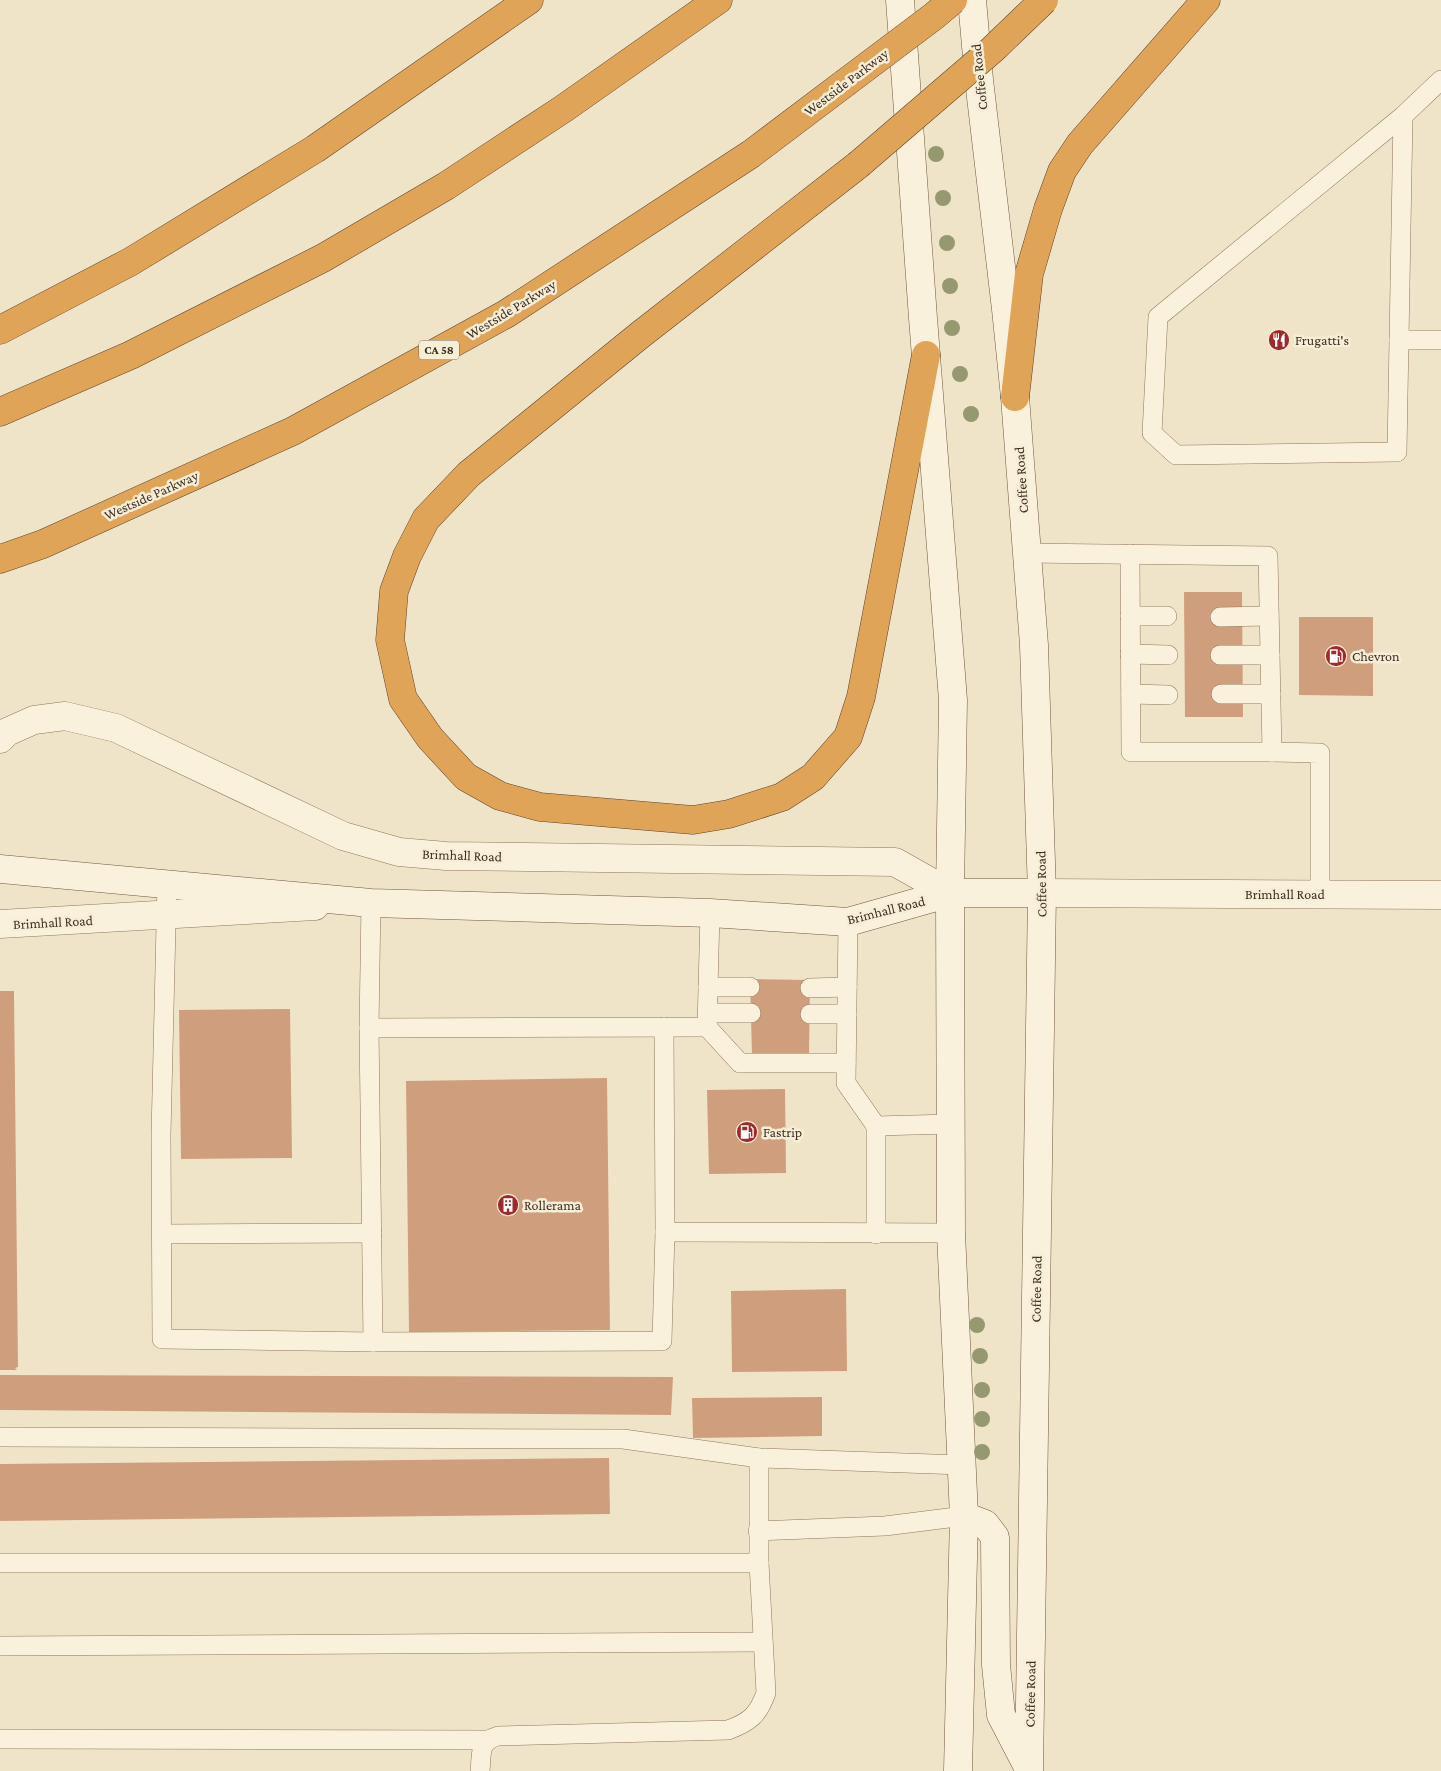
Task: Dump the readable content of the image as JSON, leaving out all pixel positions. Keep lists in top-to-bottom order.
{
  "streets": {
    "highway": ["Westside Parkway", "CA 58"],
    "main road": ["Coffee Road", "Brimhall Road"]
  },
  "crossings": [
    ["Coffee Road", "Brimhall Road"]
  ],
  "places": {
    "restaurant": ["Frugatti's"],
    "fuel station": ["Chevron", "Fastrip"],
    "building": ["Rollerama"]
  }
}
